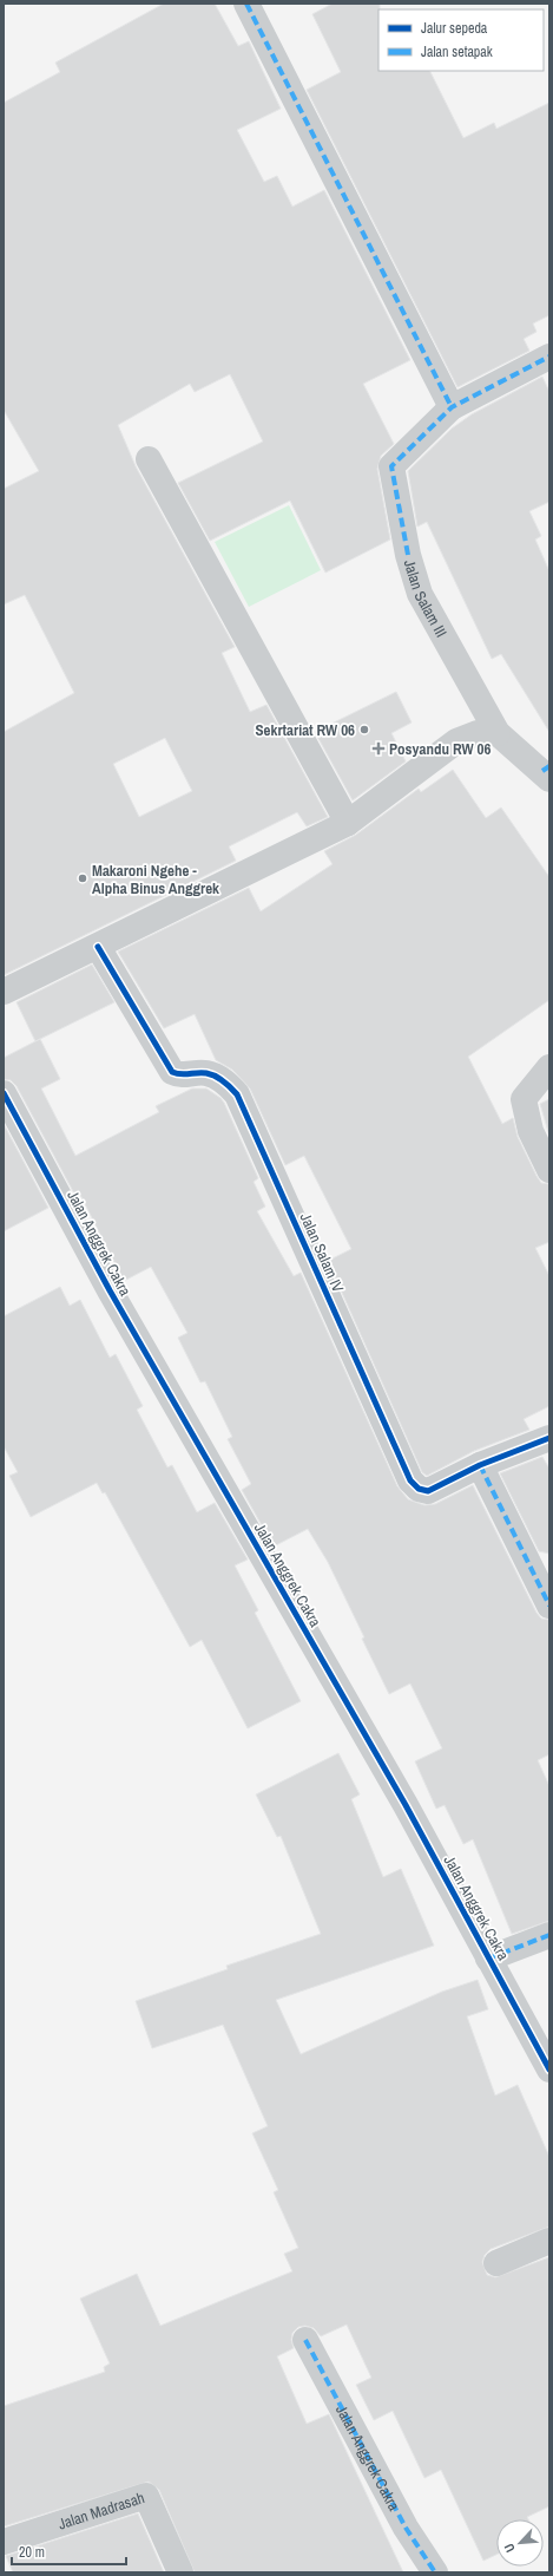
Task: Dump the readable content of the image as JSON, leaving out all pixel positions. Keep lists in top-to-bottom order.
{
  "streets": {
    "street": [
      "Jalan Salam III",
      "Jalan Anggrek Cakra",
      "Jalan Salam IV",
      "Jalan Madrasah"
    ]
  },
  "places": {
    "other": ["Sekrtariat RW 06", "Makaroni Ngehe - Alpha Binus Anggrek"],
    "health": ["Posyandu RW 06"]
  },
  "legend": ["Jalur sepeda", "Jalan setapak"],
  "scale_bar": "20 m",
  "north": "bottom left"
}
